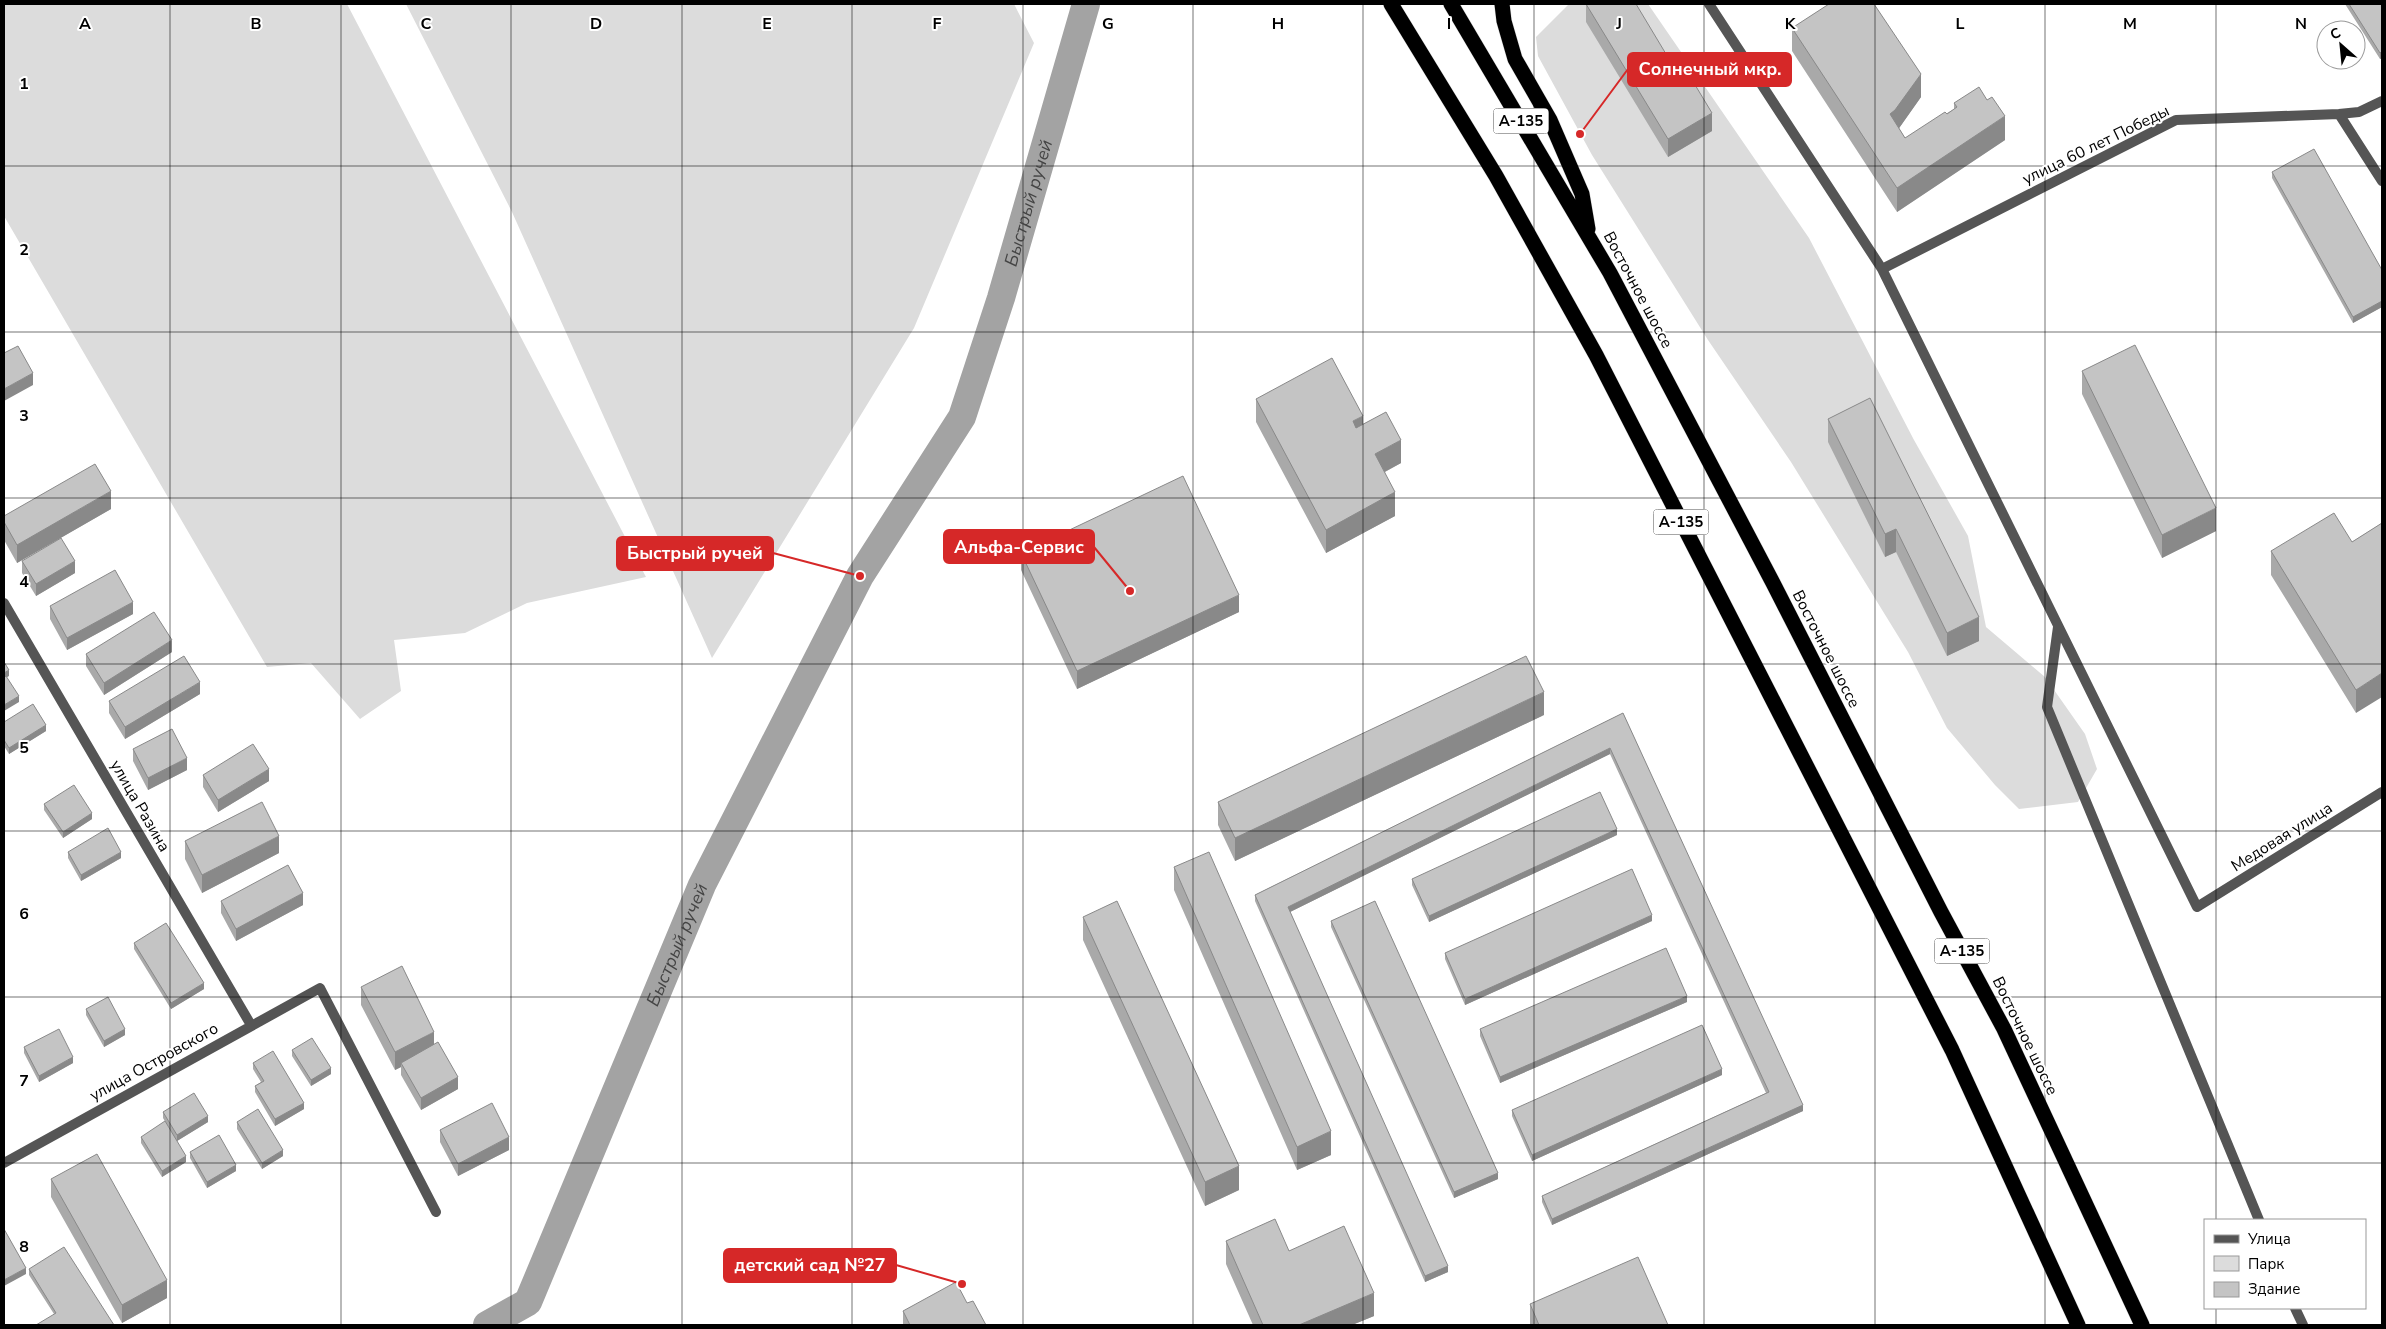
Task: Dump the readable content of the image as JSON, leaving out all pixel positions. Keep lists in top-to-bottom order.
{
  "streets": {
    "highway": ["А-135", "Восточное шоссе"],
    "street": [
      "улица 60 лет Победы",
      "улица Разина",
      "Медовая улица",
      "улица Островского"
    ]
  },
  "crossings": [
    ["улица Разина", "улица Островского"]
  ],
  "water": ["Быстрый ручей"],
  "places": [
    "Солнечный мкр.",
    "Быстрый ручей",
    "Альфа-Сервис",
    "детский сад №27"
  ],
  "legend": ["Улица", "Парк", "Здание"],
  "north": "top left",
  "grid": {
    "columns": [
      "A",
      "B",
      "C",
      "D",
      "E",
      "F",
      "G",
      "H",
      "I",
      "J",
      "K",
      "L",
      "M",
      "N"
    ],
    "rows": [
      "1",
      "2",
      "3",
      "4",
      "5",
      "6",
      "7",
      "8"
    ]
  }
}
